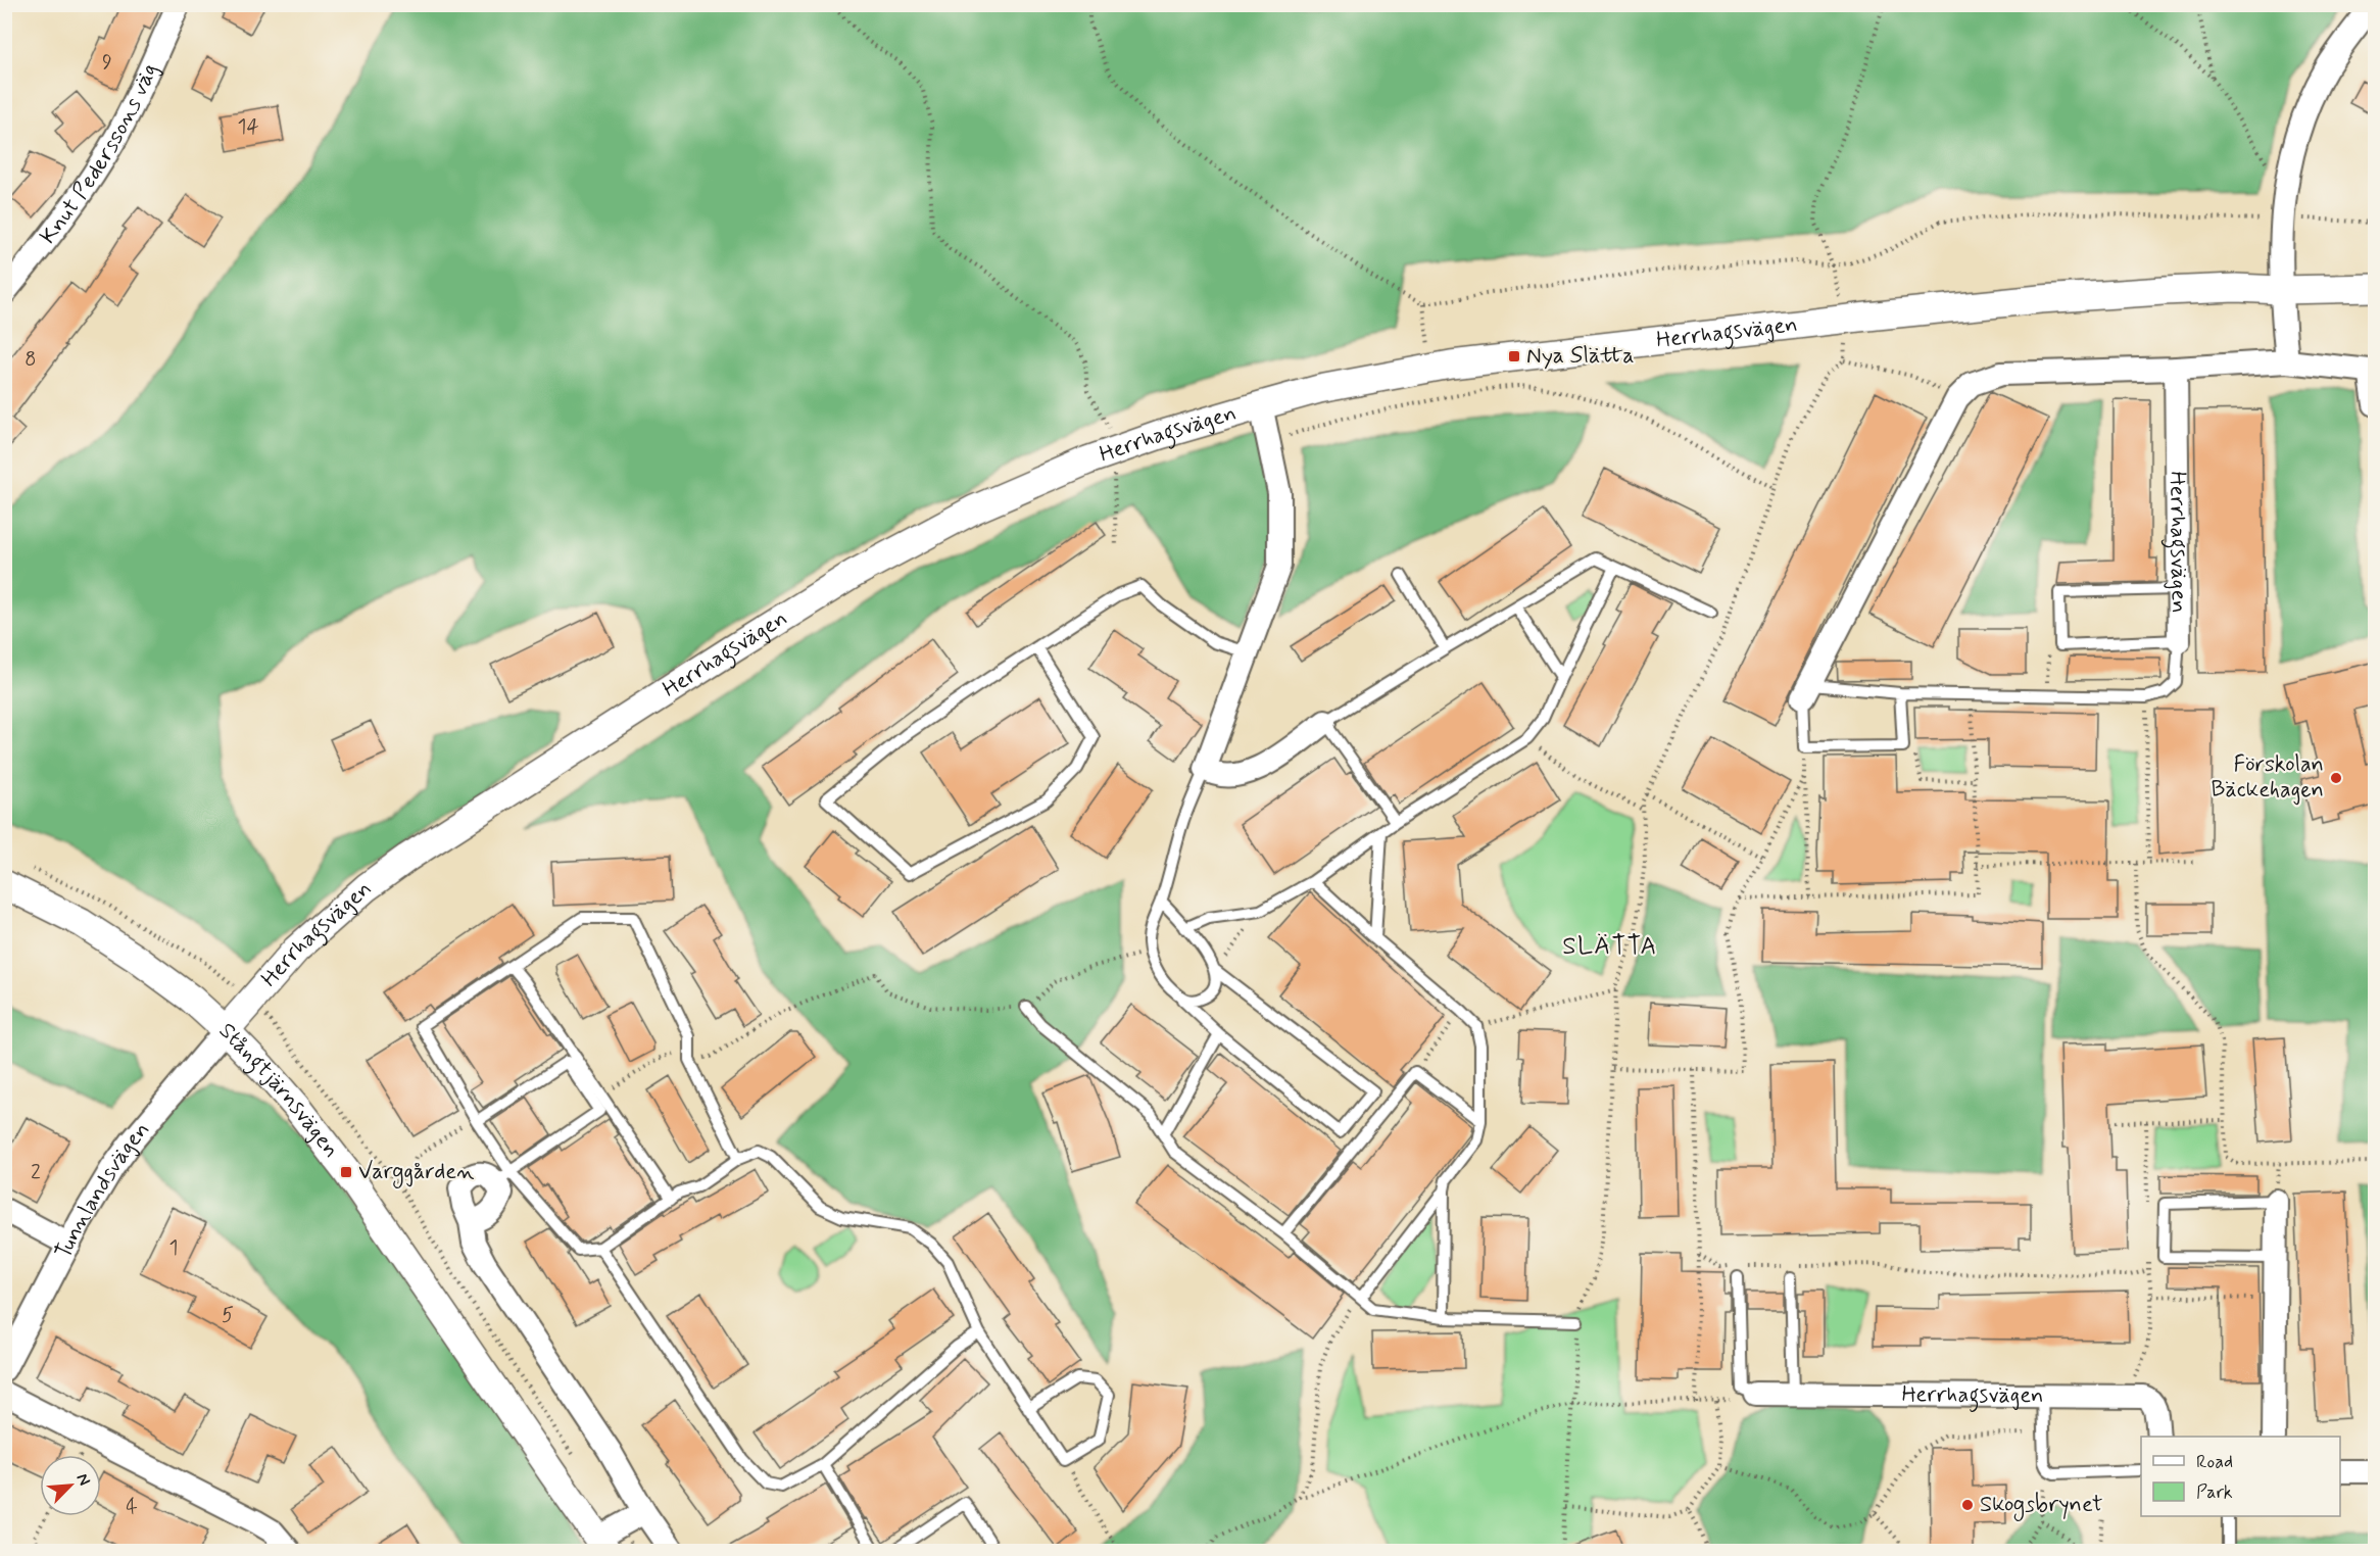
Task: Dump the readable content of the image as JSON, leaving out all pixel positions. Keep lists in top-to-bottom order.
{
  "streets": {
    "street": [
      "Knut Pederssons väg",
      "Herrhagsvägen",
      "Stångtjärnsvägen",
      "Tunnlandsvägen"
    ]
  },
  "crossings": [
    ["Herrhagsvägen", "Stångtjärnsvägen"],
    ["Herrhagsvägen", "Tunnlandsvägen"],
    ["Stångtjärnsvägen", "Tunnlandsvägen"]
  ],
  "districts": ["SLÄTTA"],
  "places": {
    "transit": ["Nya Slätta", "Varggården"],
    "other": ["Förskolan Bäckehagen", "Skogsbrynet"]
  },
  "house_numbers": [
    "9",
    "14",
    "8",
    "2",
    "1",
    "5",
    "4"
  ],
  "legend": ["Road", "Park"],
  "north": "top right"
}
